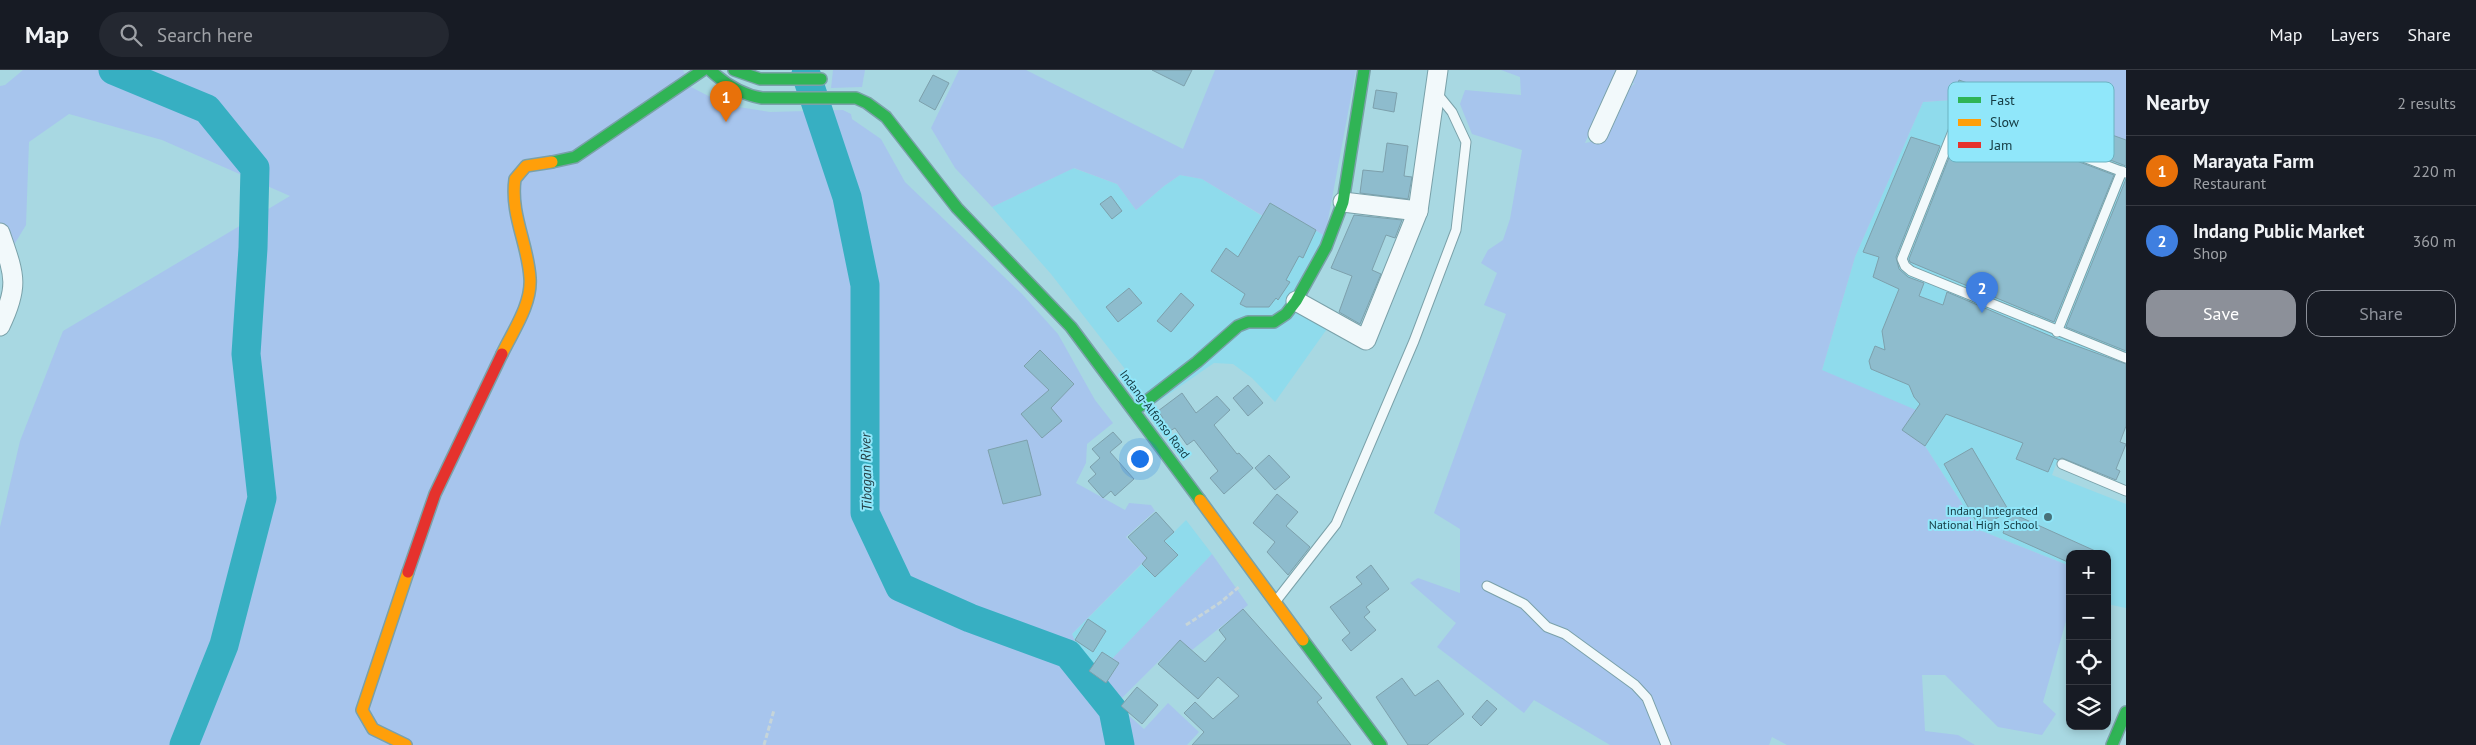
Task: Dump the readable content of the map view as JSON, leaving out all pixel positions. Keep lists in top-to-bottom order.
{
  "streets": {
    "street": ["Indang-Alfonso Road"]
  },
  "water": ["Tibagan River"],
  "places": ["Indang Integrated National High School"],
  "legend": ["Fast", "Slow", "Jam"],
  "page": {
    "header": "Map",
    "search": "Search here",
    "nav": ["Map", "Layers", "Share"],
    "heading": ["Nearby", "2 results"],
    "pins": ["1", "2"],
    "list": [
      {
        "mark": "1",
        "name": "Marayata Farm",
        "note": "Restaurant",
        "value": "220 m"
      },
      {
        "mark": "2",
        "name": "Indang Public Market",
        "note": "Shop",
        "value": "360 m"
      }
    ],
    "buttons": ["Save", "Share"],
    "map_buttons": ["+", "−"]
  }
}
